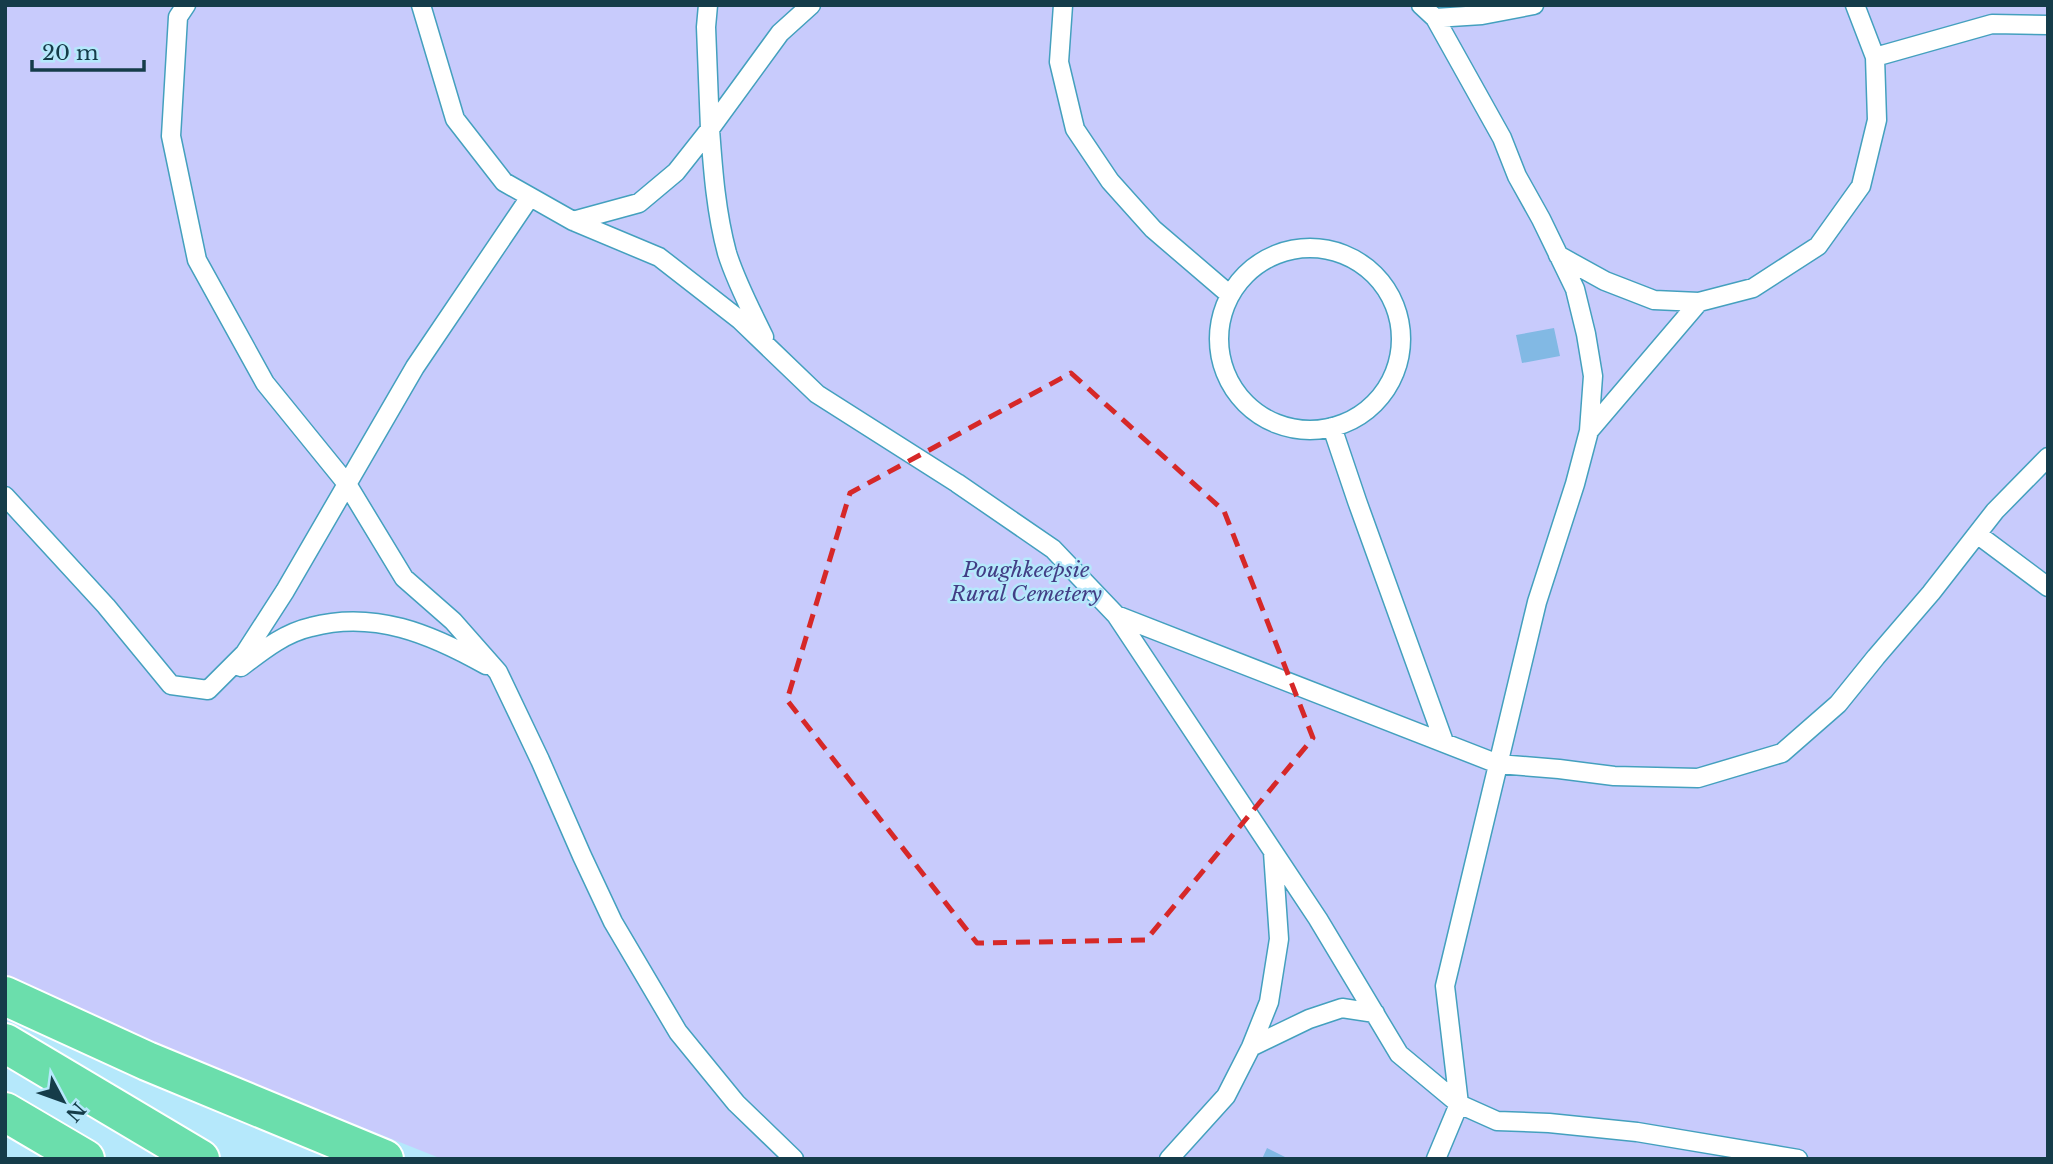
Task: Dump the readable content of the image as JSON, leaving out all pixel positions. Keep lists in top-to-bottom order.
{
  "parks": ["Poughkeepsie Rural Cemetery"],
  "scale_bar": "20 m",
  "north": "bottom right"
}
